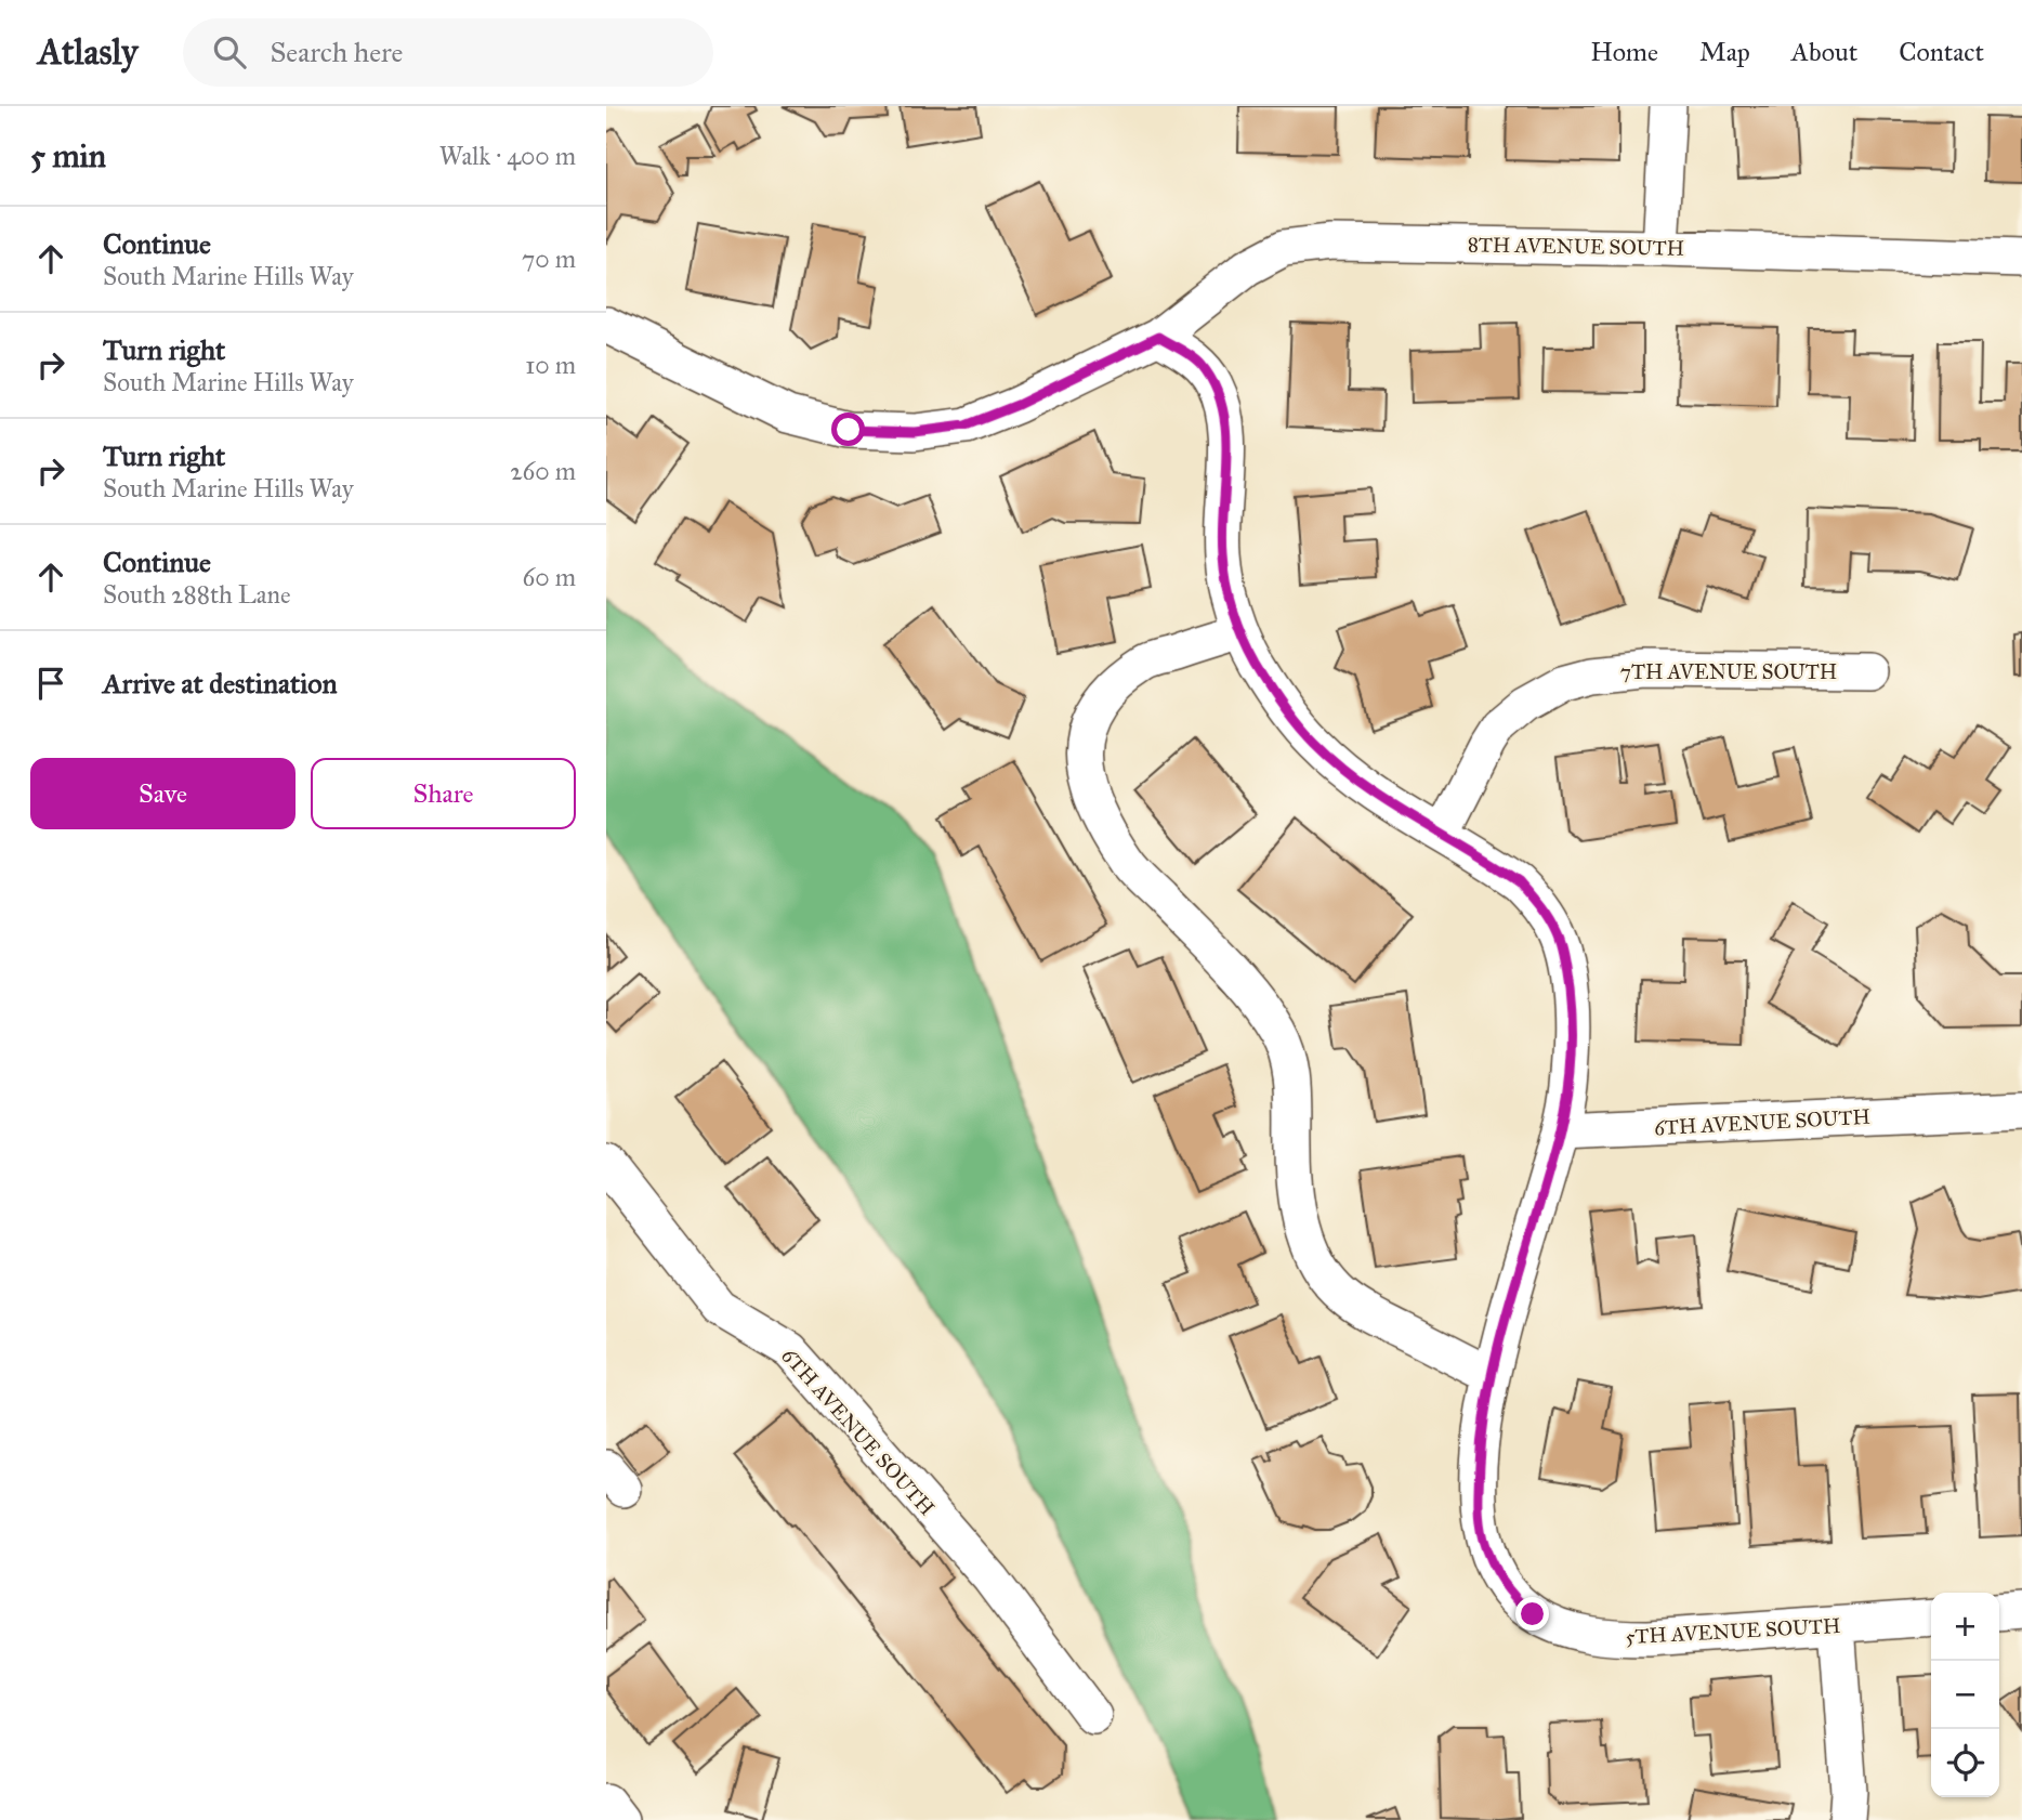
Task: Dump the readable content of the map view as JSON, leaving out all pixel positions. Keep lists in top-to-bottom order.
{
  "streets": {
    "street": [
      "8TH AVENUE SOUTH",
      "7TH AVENUE SOUTH",
      "6TH AVENUE SOUTH",
      "5TH AVENUE SOUTH"
    ]
  },
  "page": {
    "header": "Atlasly",
    "search": "Search here",
    "nav": [
      "Home",
      "Map",
      "About",
      "Contact"
    ],
    "heading": ["5 min", "Walk · 400 m"],
    "list": [
      ["Continue", "South Marine Hills Way", "70 m"],
      ["Turn right", "South Marine Hills Way", "10 m"],
      ["Turn right", "South Marine Hills Way", "260 m"],
      ["Continue", "South 288th Lane", "60 m"],
      "Arrive at destination"
    ],
    "buttons": ["Save", "Share"],
    "map_buttons": ["+", "−"]
  }
}
